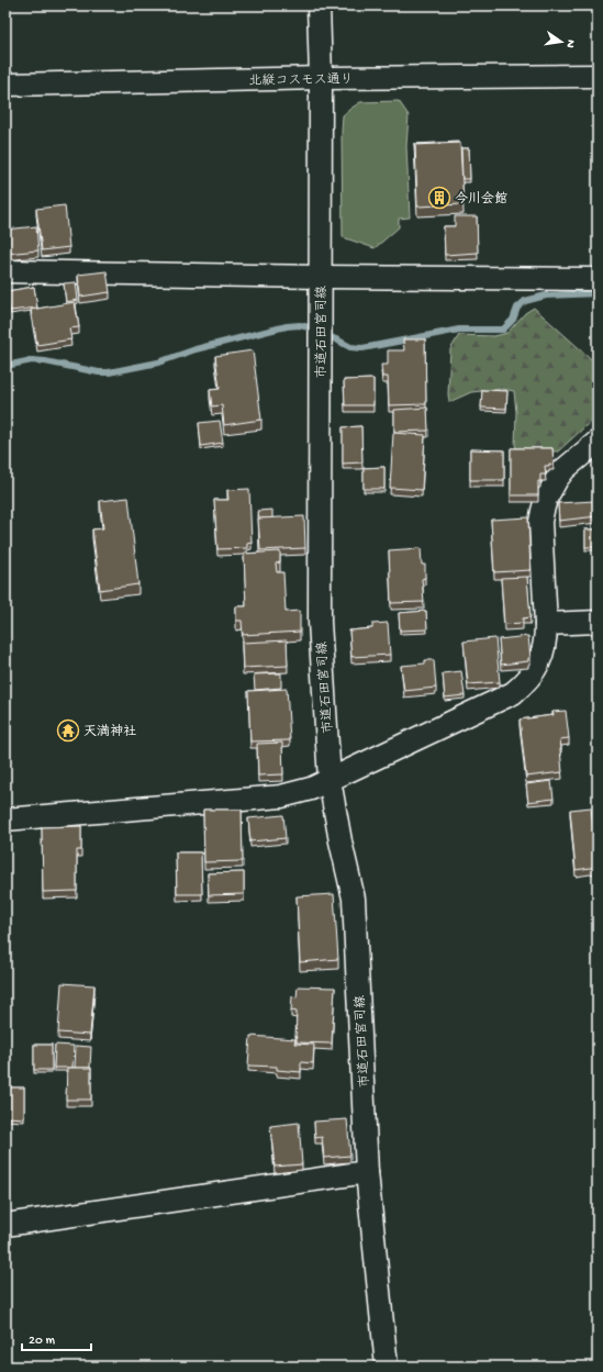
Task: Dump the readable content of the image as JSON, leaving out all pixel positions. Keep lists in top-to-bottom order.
{
  "streets": {
    "street": ["北縦コスモス通り", "市道石田宮司線"]
  },
  "crossings": [
    ["北縦コスモス通り", "市道石田宮司線"]
  ],
  "places": {
    "building": ["今川会館"],
    "temple": ["天満神社"]
  },
  "scale_bar": "20 m",
  "north": "right"
}
